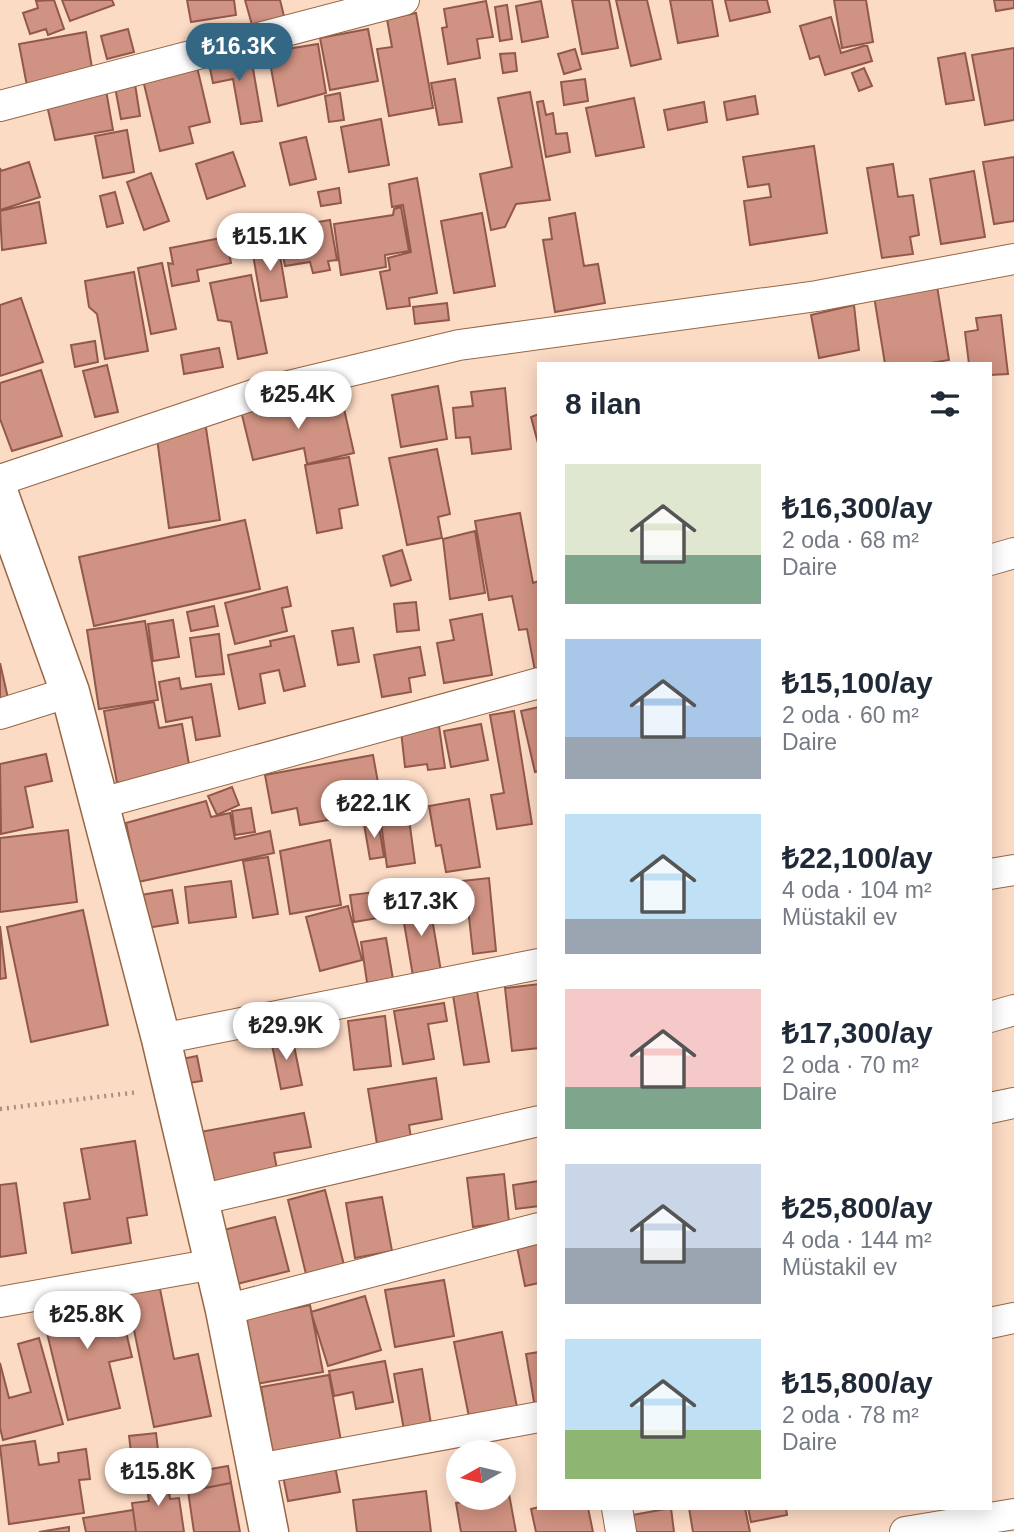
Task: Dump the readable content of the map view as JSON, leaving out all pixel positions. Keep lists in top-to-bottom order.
{
  "north": "left",
  "page": {
    "price": [
      "₺16.3K",
      "₺15.1K",
      "₺25.4K",
      "₺22.1K",
      "₺17.3K",
      "₺29.9K",
      "₺25.8K",
      "₺15.8K"
    ],
    "heading": "8 ilan",
    "list": [
      {
        "name": "₺16,300/ay",
        "note": "2 oda · 68 m² · Daire"
      },
      {
        "name": "₺15,100/ay",
        "note": "2 oda · 60 m² · Daire"
      },
      {
        "name": "₺22,100/ay",
        "note": "4 oda · 104 m² · Müstakil ev"
      },
      {
        "name": "₺17,300/ay",
        "note": "2 oda · 70 m² · Daire"
      },
      {
        "name": "₺25,800/ay",
        "note": "4 oda · 144 m² · Müstakil ev"
      },
      {
        "name": "₺15,800/ay",
        "note": "2 oda · 78 m² · Daire"
      }
    ]
  }
}
